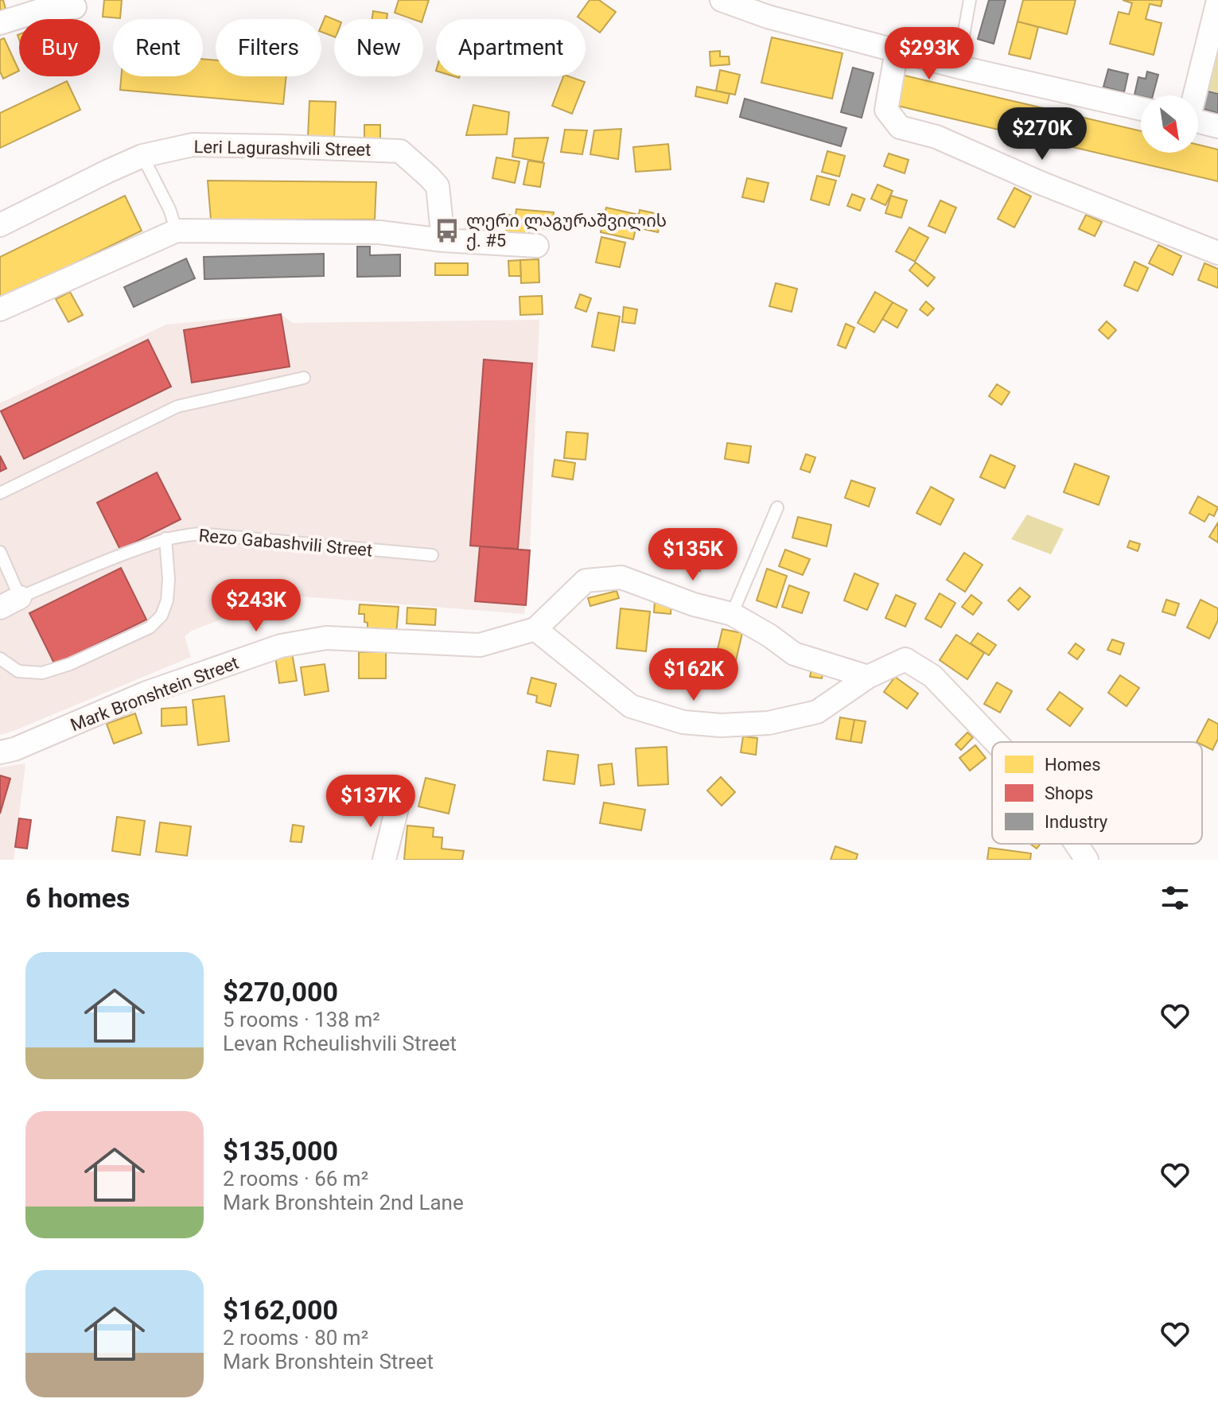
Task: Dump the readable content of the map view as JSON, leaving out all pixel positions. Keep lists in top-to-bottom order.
{
  "streets": {
    "street": ["Leri Lagurashvili Street", "Rezo Gabashvili Street", "Mark Bronshtein Street"]
  },
  "places": {
    "bus stop": ["ლერი ლაგურაშვილის ქ. #5"]
  },
  "legend": ["Homes", "Shops", "Industry"],
  "north": "bottom right",
  "page": {
    "chip": [
      "Buy",
      "Rent",
      "Filters",
      "New",
      "Apartment"
    ],
    "price": [
      "$293K",
      "$270K",
      "$135K",
      "$243K",
      "$162K",
      "$137K"
    ],
    "heading": "6 homes",
    "list": [
      {
        "name": "$270,000",
        "note": "5 rooms · 138 m² · Levan Rcheulishvili Street"
      },
      {
        "name": "$135,000",
        "note": "2 rooms · 66 m² · Mark Bronshtein 2nd Lane"
      },
      {
        "name": "$162,000",
        "note": "2 rooms · 80 m² · Mark Bronshtein Street"
      }
    ]
  }
}
